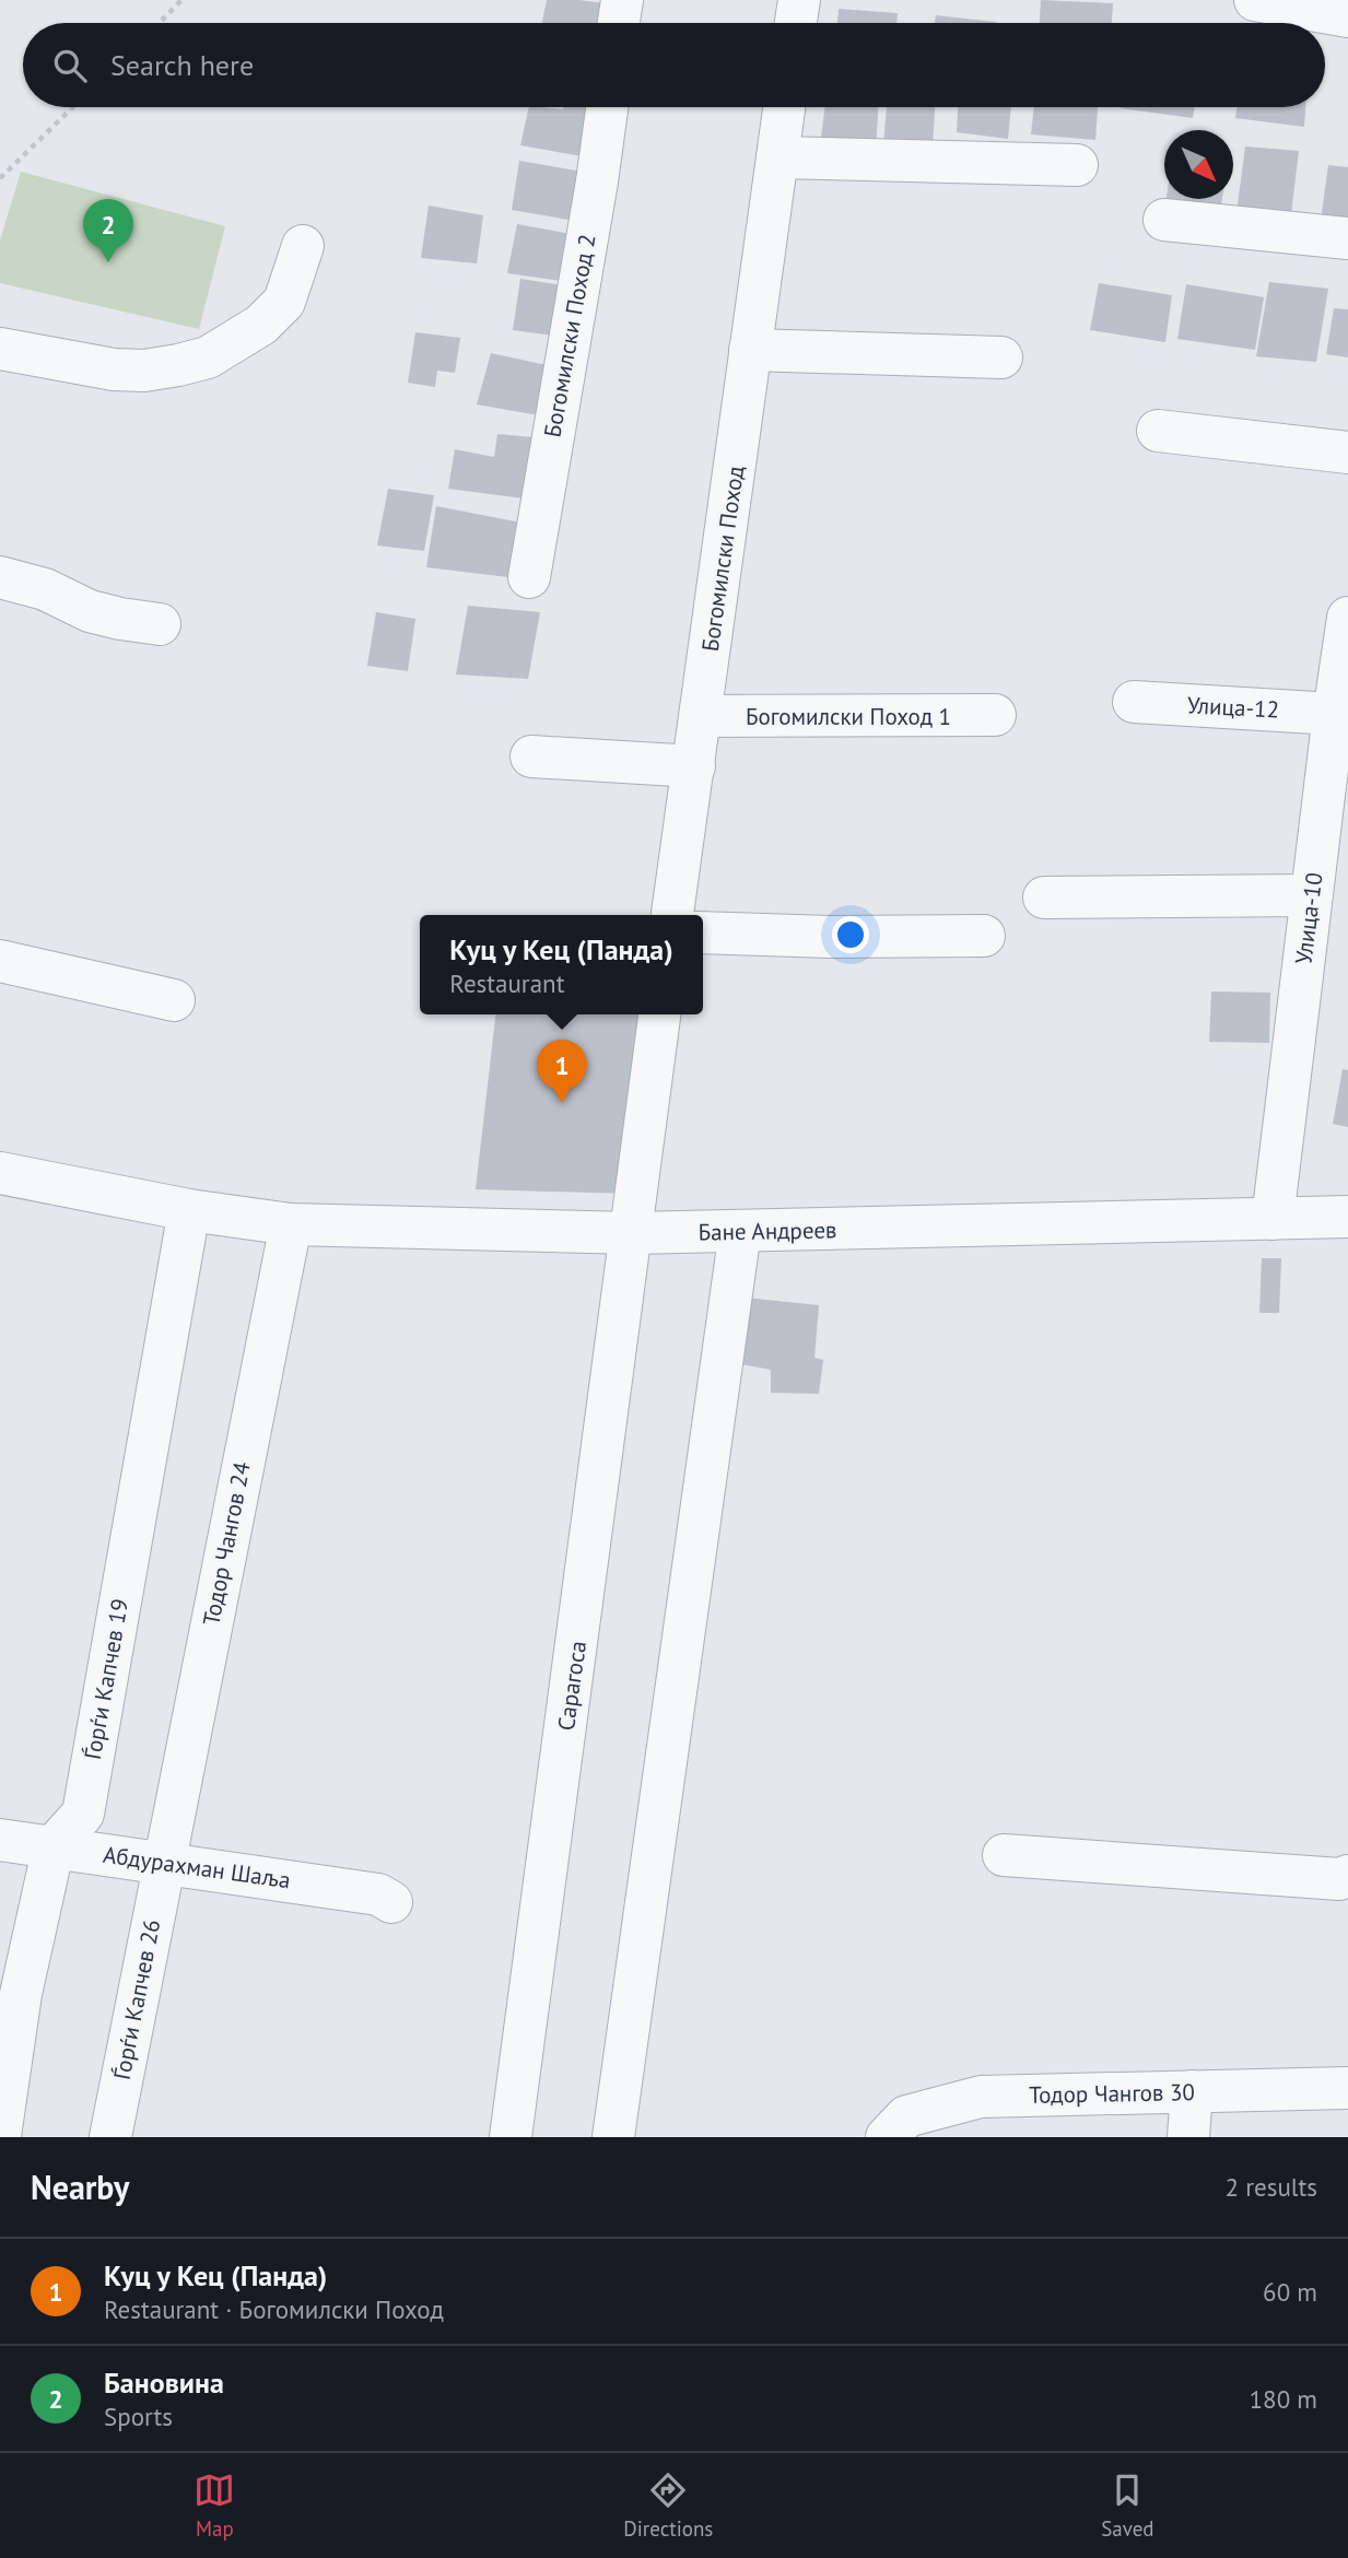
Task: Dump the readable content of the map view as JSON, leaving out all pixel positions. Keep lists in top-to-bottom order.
{
  "streets": {
    "street": [
      "Богомилски Поход 2",
      "Богомилски Поход",
      "Улица-12",
      "Богомилски Поход 1",
      "Улица-10",
      "Бане Андреев",
      "Тодор Чангов 24",
      "Ѓорѓи Капчев 19",
      "Сарагоса",
      "Абдурахман Шаља",
      "Ѓорѓи Капчев 26",
      "Тодор Чангов 30"
    ]
  },
  "crossings": [
    ["Богомилски Поход", "Богомилски Поход 1"],
    ["Улица-12", "Улица-10"],
    ["Улица-10", "Бане Андреев"],
    ["Бане Андреев", "Тодор Чангов 24"],
    ["Бане Андреев", "Ѓорѓи Капчев 19"],
    ["Бане Андреев", "Сарагоса"],
    ["Тодор Чангов 24", "Абдурахман Шаља"],
    ["Тодор Чангов 24", "Ѓорѓи Капчев 26"],
    ["Ѓорѓи Капчев 19", "Абдурахман Шаља"],
    ["Абдурахман Шаља", "Ѓорѓи Капчев 26"]
  ],
  "north": "bottom right",
  "page": {
    "search": "Search here",
    "pins": ["2", "1"],
    "popup": ["Куц у Кец (Панда)", "Restaurant"],
    "heading": ["Nearby", "2 results"],
    "list": [
      {
        "mark": "1",
        "name": "Куц у Кец (Панда)",
        "note": "Restaurant · Богомилски Поход",
        "value": "60 m"
      },
      {
        "mark": "2",
        "name": "Бановина",
        "note": "Sports",
        "value": "180 m"
      }
    ],
    "nav": ["Map", "Directions", "Saved"]
  }
}
